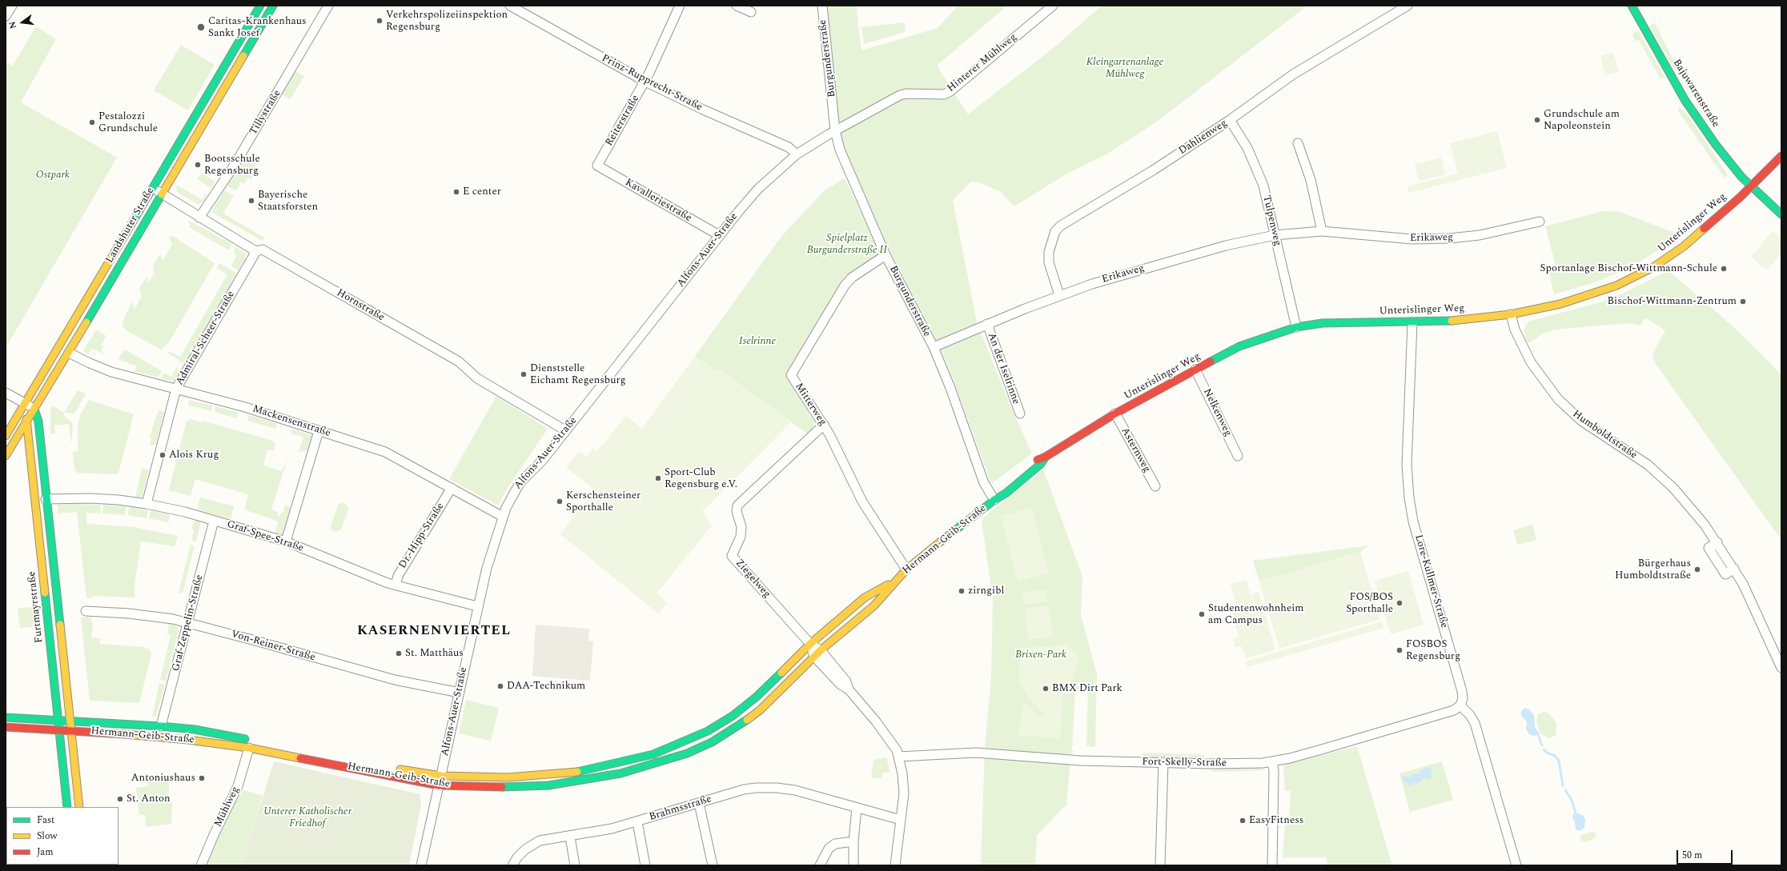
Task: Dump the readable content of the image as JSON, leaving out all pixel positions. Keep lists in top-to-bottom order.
{
  "streets": {
    "street": [
      "Burgunderstraße",
      "Hinterer Mühlweg",
      "Prinz-Rupprecht-Straße",
      "Bajuwarenstraße",
      "Tillystraße",
      "Reiterstraße",
      "Dahlienweg",
      "Kavalleriestraße",
      "Tulpenweg",
      "Unterislinger Weg",
      "Landshuter Straße",
      "Erikaweg",
      "Alfons-Auer-Straße",
      "Hornstraße",
      "Admiral-Scheer-Straße",
      "An der Iselrinne",
      "Mitterweg",
      "Nelkenweg",
      "Mackensenstraße",
      "Humboldtstraße",
      "Asternweg",
      "Dr.-Hipp-Straße",
      "Graf-Spee-Straße",
      "Hermann-Geib-Straße",
      "Ziegelweg",
      "Lore-Kullmer-Straße",
      "Furtmayrstraße",
      "Graf-Zeppelin-Straße",
      "Von-Reiner-Straße",
      "Fort-Skelly-Straße",
      "Mühlweg",
      "Brahmsstraße"
    ]
  },
  "crossings": [
    ["Burgunderstraße", "Hinterer Mühlweg"],
    ["Burgunderstraße", "Unterislinger Weg"],
    ["Burgunderstraße", "Erikaweg"],
    ["Burgunderstraße", "Alfons-Auer-Straße"],
    ["Burgunderstraße", "Mitterweg"],
    ["Burgunderstraße", "Hermann-Geib-Straße"],
    ["Hinterer Mühlweg", "Alfons-Auer-Straße"],
    ["Prinz-Rupprecht-Straße", "Reiterstraße"],
    ["Prinz-Rupprecht-Straße", "Alfons-Auer-Straße"],
    ["Bajuwarenstraße", "Unterislinger Weg"],
    ["Tillystraße", "Hornstraße"],
    ["Reiterstraße", "Kavalleriestraße"],
    ["Dahlienweg", "Tulpenweg"],
    ["Dahlienweg", "Erikaweg"],
    ["Kavalleriestraße", "Alfons-Auer-Straße"],
    ["Tulpenweg", "Unterislinger Weg"],
    ["Tulpenweg", "Erikaweg"],
    ["Unterislinger Weg", "Nelkenweg"],
    ["Unterislinger Weg", "Humboldtstraße"],
    ["Unterislinger Weg", "Asternweg"],
    ["Unterislinger Weg", "Hermann-Geib-Straße"],
    ["Unterislinger Weg", "Lore-Kullmer-Straße"],
    ["Landshuter Straße", "Hornstraße"],
    ["Landshuter Straße", "Mackensenstraße"],
    ["Landshuter Straße", "Furtmayrstraße"],
    ["Erikaweg", "An der Iselrinne"],
    ["Alfons-Auer-Straße", "Hornstraße"],
    ["Alfons-Auer-Straße", "Mackensenstraße"],
    ["Alfons-Auer-Straße", "Graf-Spee-Straße"],
    ["Alfons-Auer-Straße", "Hermann-Geib-Straße"],
    ["Alfons-Auer-Straße", "Von-Reiner-Straße"],
    ["Hornstraße", "Admiral-Scheer-Straße"],
    ["Admiral-Scheer-Straße", "Mackensenstraße"],
    ["Admiral-Scheer-Straße", "Graf-Spee-Straße"],
    ["Mitterweg", "Hermann-Geib-Straße"],
    ["Mitterweg", "Ziegelweg"],
    ["Mackensenstraße", "Dr.-Hipp-Straße"],
    ["Dr.-Hipp-Straße", "Graf-Spee-Straße"],
    ["Graf-Spee-Straße", "Furtmayrstraße"],
    ["Graf-Spee-Straße", "Graf-Zeppelin-Straße"],
    ["Hermann-Geib-Straße", "Ziegelweg"],
    ["Hermann-Geib-Straße", "Furtmayrstraße"],
    ["Hermann-Geib-Straße", "Graf-Zeppelin-Straße"],
    ["Hermann-Geib-Straße", "Mühlweg"],
    ["Lore-Kullmer-Straße", "Fort-Skelly-Straße"],
    ["Graf-Zeppelin-Straße", "Von-Reiner-Straße"]
  ],
  "districts": ["KASERNENVIERTEL"],
  "parks": [
    "Kleingartenanlage Mühlweg",
    "Ostpark",
    "Spielplatz Burgunderstraße II",
    "Iselrinne",
    "Brixen-Park",
    "Unterer Katholischer Friedhof"
  ],
  "places": [
    "Verkehrspolizeiinspektion Regensburg",
    "Caritas-Krankenhaus Sankt Josef",
    "Grundschule am Napoleonstein",
    "Pestalozzi Grundschule",
    "Bootsschule Regensburg",
    "E center",
    "Bayerische Staatsforsten",
    "Sportanlage Bischof-Wittmann-Schule",
    "Bischof-Wittmann-Zentrum",
    "Dienststelle Eichamt Regensburg",
    "Alois Krug",
    "Sport-Club Regensburg e.V.",
    "Kerschensteiner Sporthalle",
    "Bürgerhaus Humboldtstraße",
    "zirngibl",
    "FOS/BOS Sporthalle",
    "Studentenwohnheim am Campus",
    "FOSBOS Regensburg",
    "St. Matthäus",
    "DAA-Technikum",
    "BMX Dirt Park",
    "Antoniushaus",
    "St. Anton",
    "EasyFitness"
  ],
  "legend": ["Fast", "Slow", "Jam"],
  "scale_bar": "50 m",
  "north": "left"
}
